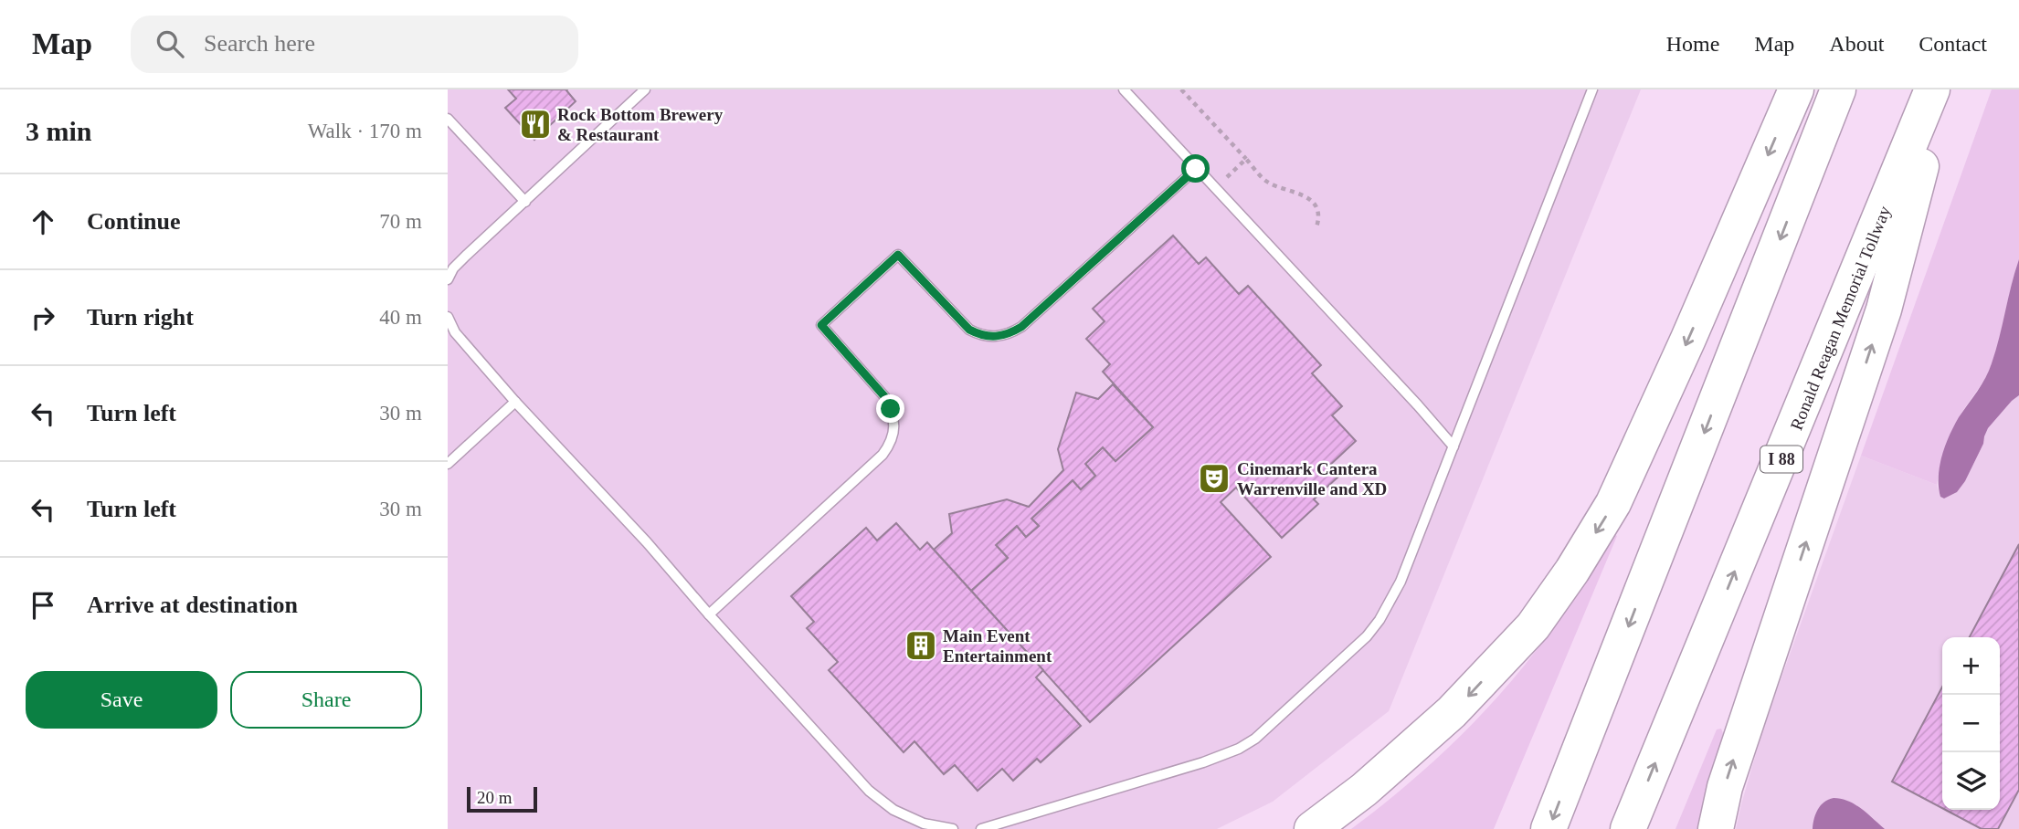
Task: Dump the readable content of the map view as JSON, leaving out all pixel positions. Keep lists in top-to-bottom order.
{
  "streets": {
    "highway": ["Ronald Reagan Memorial Tollway", "I 88"]
  },
  "places": {
    "restaurant": ["Rock Bottom Brewery & Restaurant"],
    "theatre": ["Cinemark Cantera Warrenville and XD"],
    "building": ["Main Event Entertainment"]
  },
  "scale_bar": "20 m",
  "page": {
    "header": "Map",
    "search": "Search here",
    "nav": [
      "Home",
      "Map",
      "About",
      "Contact"
    ],
    "heading": ["3 min", "Walk · 170 m"],
    "list": [
      ["Continue", "70 m"],
      ["Turn right", "40 m"],
      ["Turn left", "30 m"],
      ["Turn left", "30 m"],
      "Arrive at destination"
    ],
    "map_buttons": ["+", "−"],
    "buttons": ["Save", "Share"],
    "scale": "20 m"
  }
}
